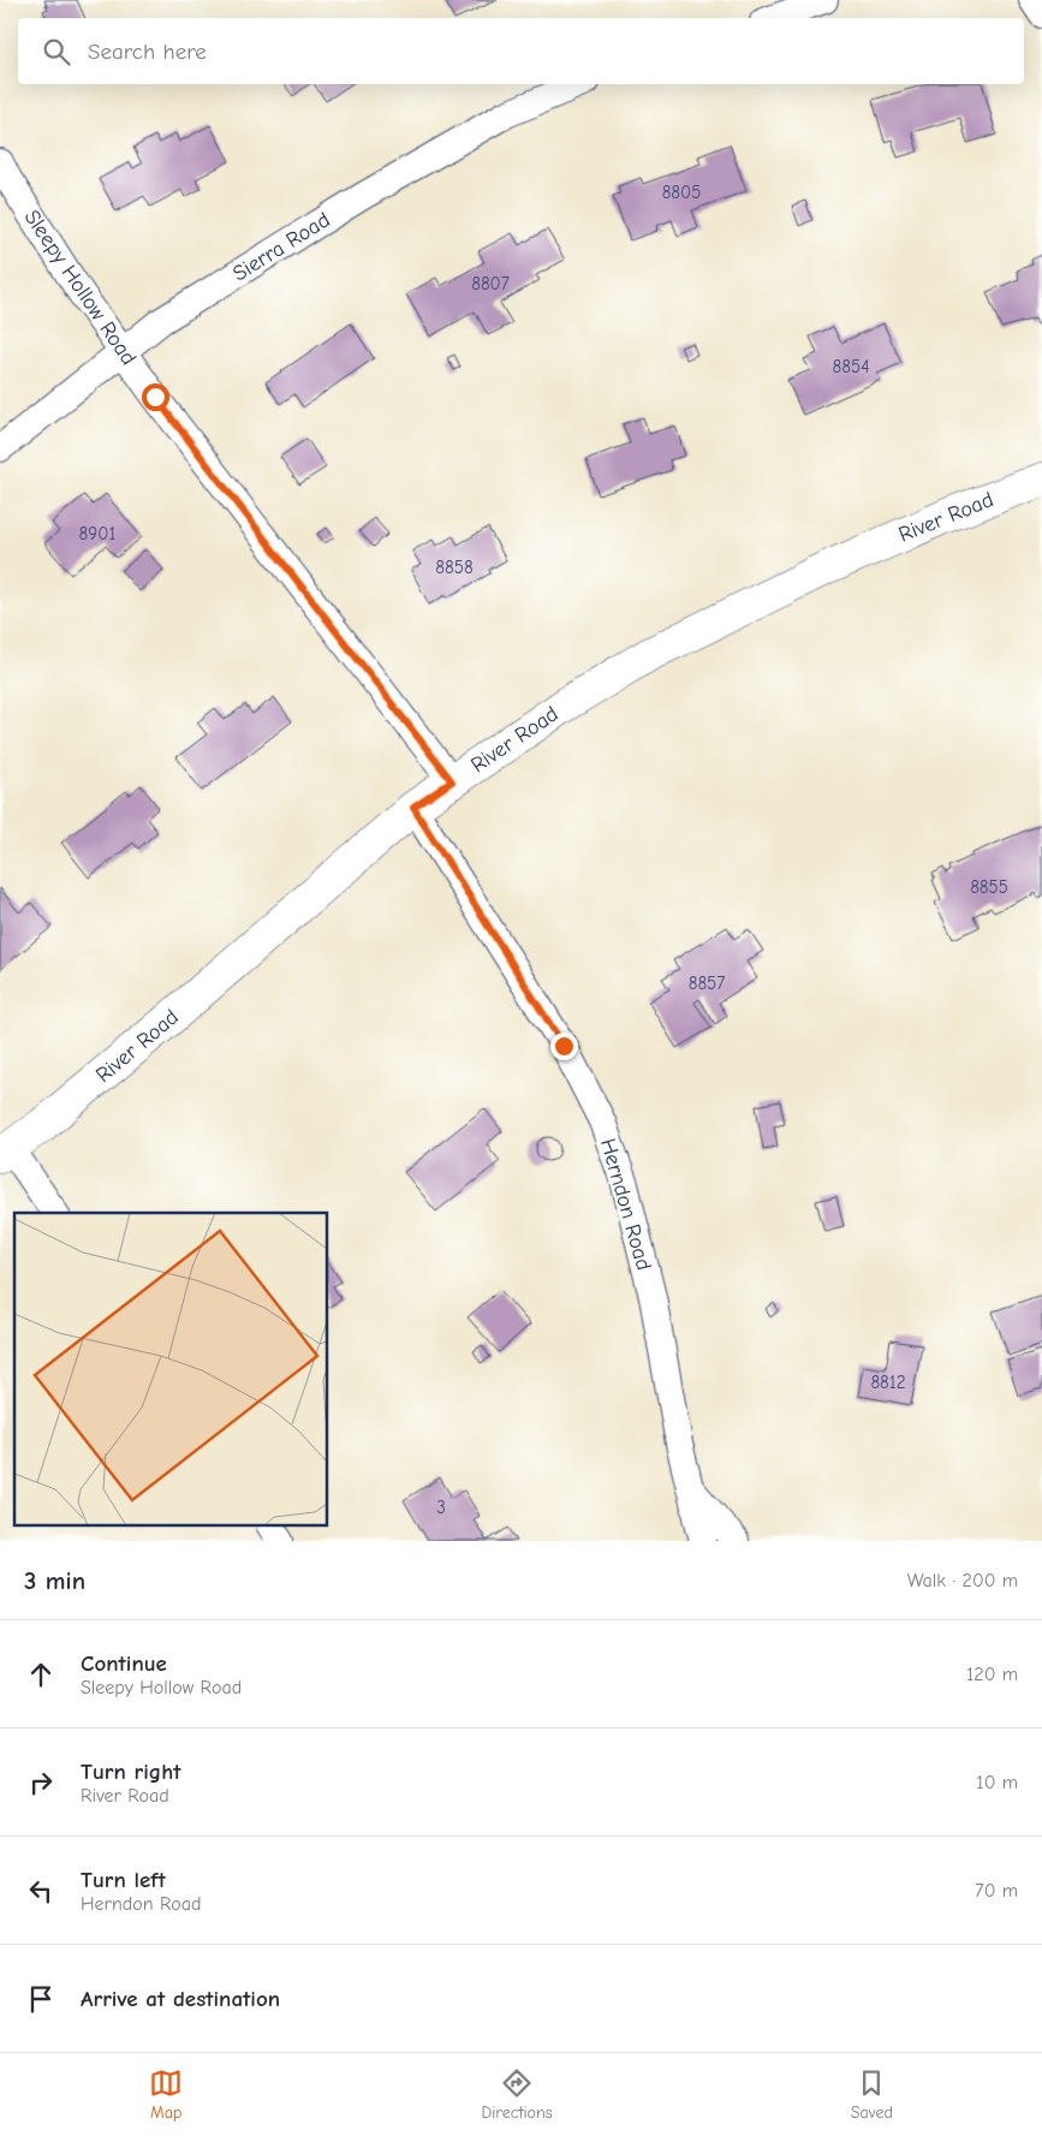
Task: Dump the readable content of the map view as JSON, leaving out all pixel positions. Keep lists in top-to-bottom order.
{
  "streets": {
    "main road": ["River Road"],
    "street": ["Sierra Road", "Sleepy Hollow Road", "Herndon Road"]
  },
  "crossings": [
    ["Sierra Road", "Sleepy Hollow Road"],
    ["Sleepy Hollow Road", "River Road"],
    ["River Road", "Herndon Road"]
  ],
  "house_numbers": [
    "8805",
    "8807",
    "8854",
    "8901",
    "8858",
    "8855",
    "8857",
    "8812",
    "3"
  ],
  "page": {
    "search": "Search here",
    "heading": ["3 min", "Walk · 200 m"],
    "list": [
      ["Continue", "Sleepy Hollow Road", "120 m"],
      ["Turn right", "River Road", "10 m"],
      ["Turn left", "Herndon Road", "70 m"],
      "Arrive at destination"
    ],
    "nav": ["Map", "Directions", "Saved"]
  }
}
